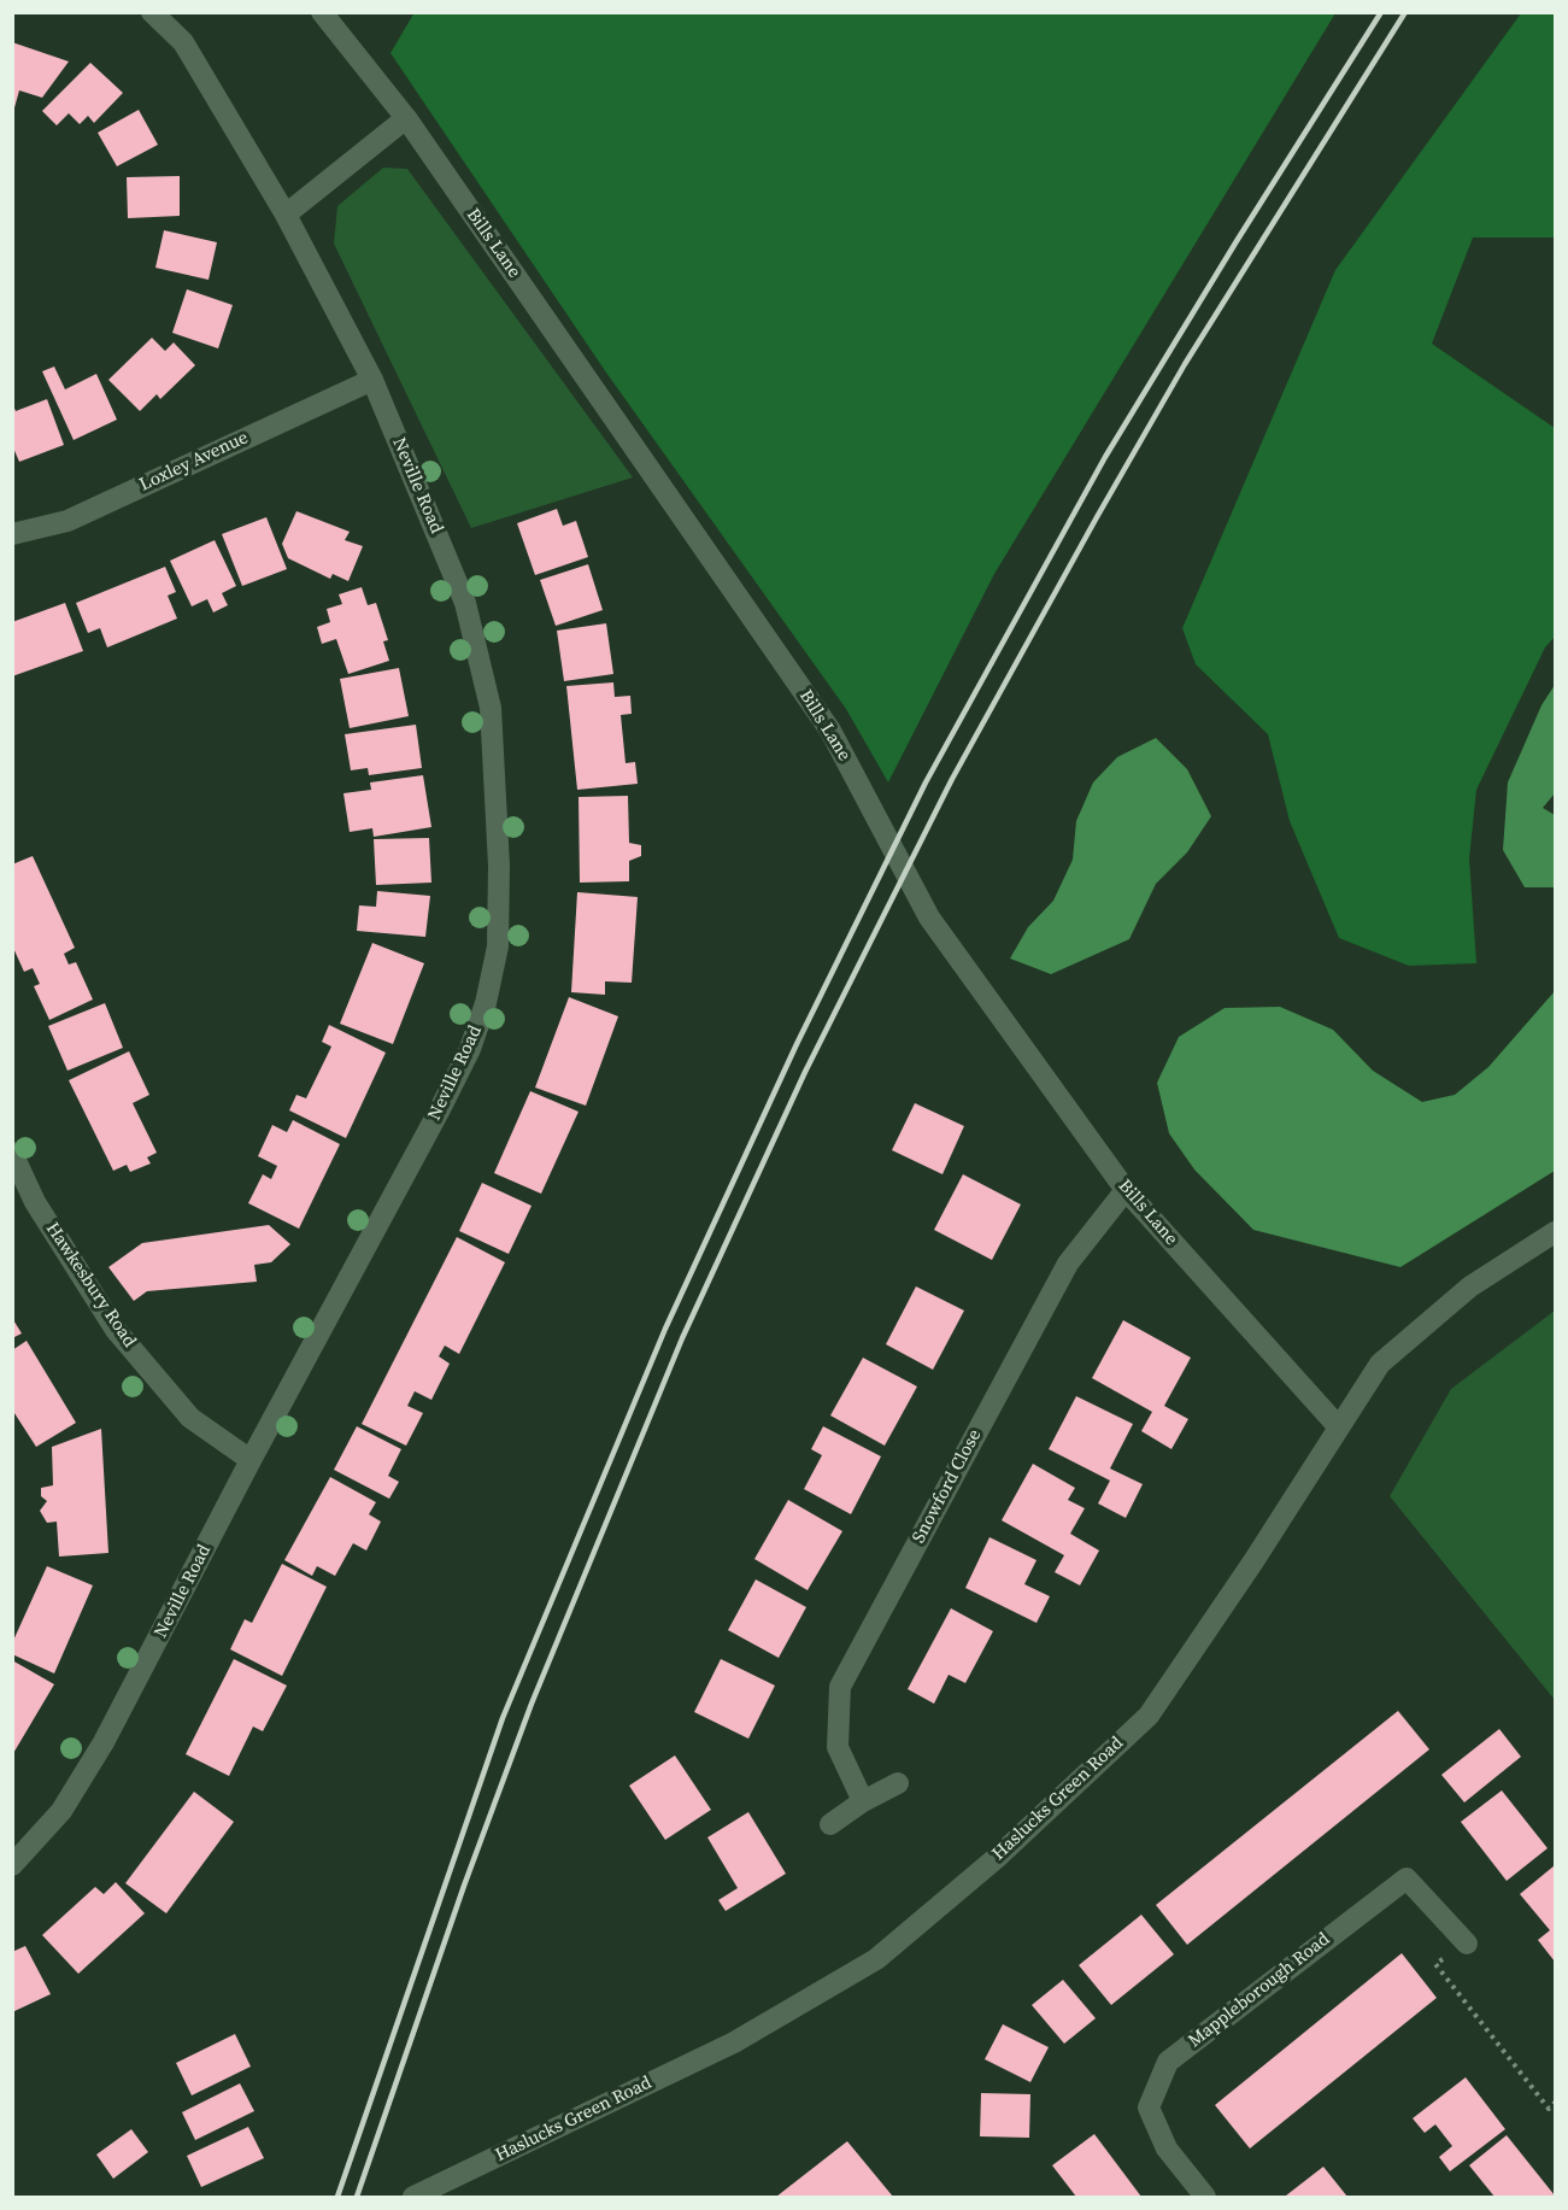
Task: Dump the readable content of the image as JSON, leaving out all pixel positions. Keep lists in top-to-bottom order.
{
  "streets": {
    "street": [
      "Bills Lane",
      "Loxley Avenue",
      "Neville Road",
      "Hawkesbury Road",
      "Snowford Close",
      "Haslucks Green Road",
      "Mappleborough Road"
    ]
  },
  "crossings": [
    ["Bills Lane", "Snowford Close"],
    ["Bills Lane", "Haslucks Green Road"],
    ["Loxley Avenue", "Neville Road"],
    ["Neville Road", "Hawkesbury Road"]
  ]
}
